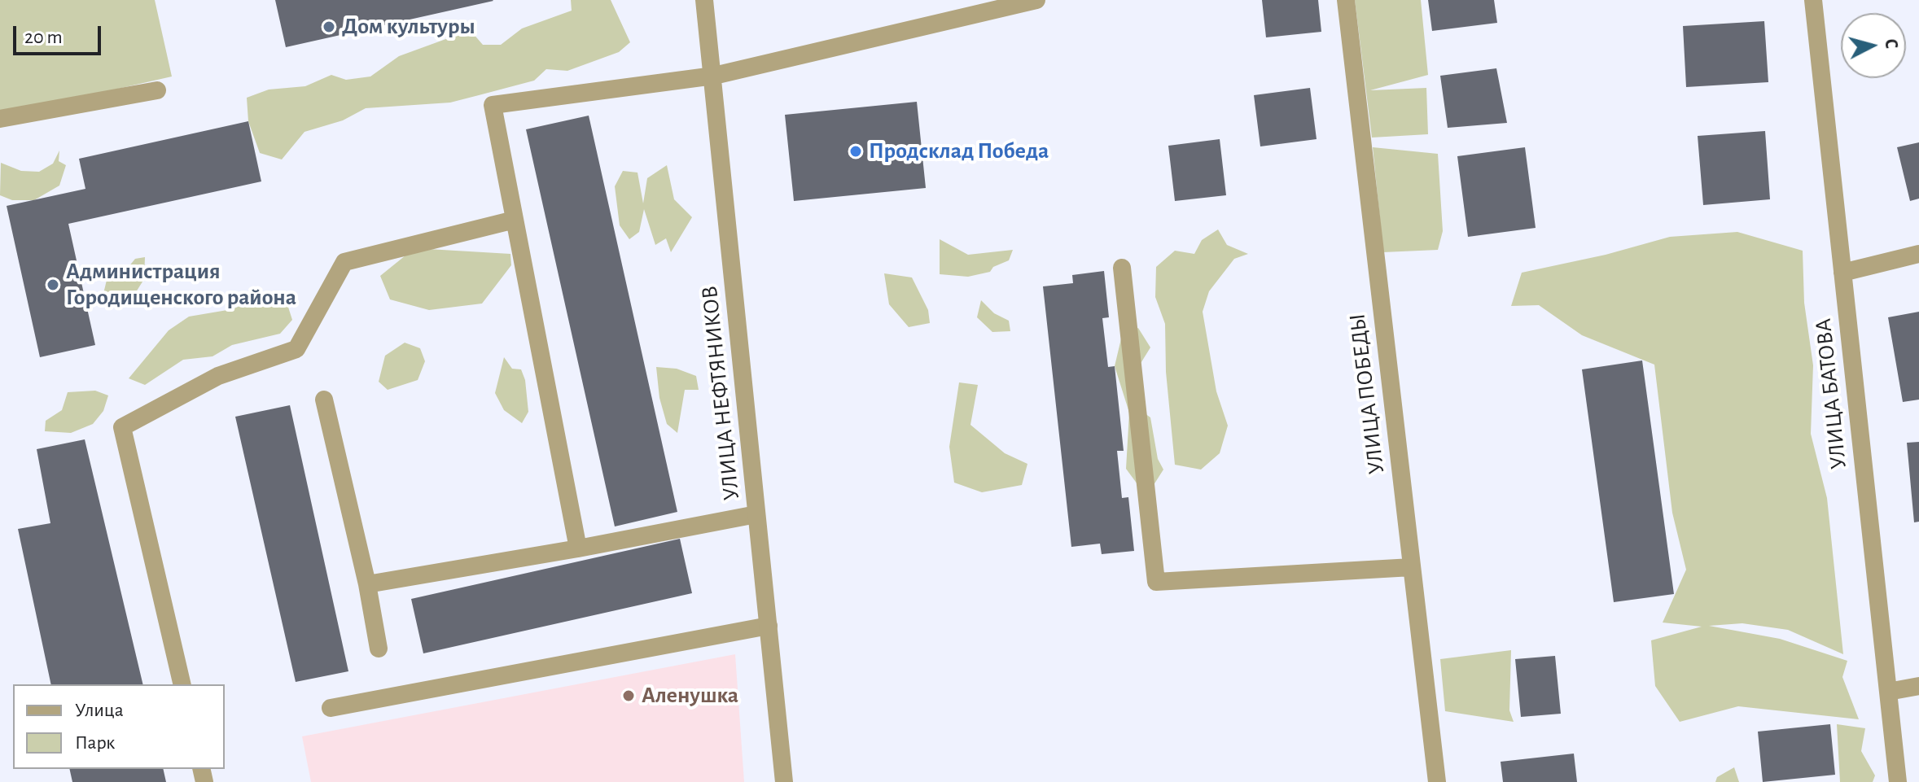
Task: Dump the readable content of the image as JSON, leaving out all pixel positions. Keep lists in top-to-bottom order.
{
  "streets": {
    "street": ["УЛИЦА НЕФТЯНИКОВ", "УЛИЦА ПОБЕДЫ", "УЛИЦА БАТОВА"]
  },
  "places": [
    "Дом культуры",
    "Продсклад Победа",
    "Администрация Городищенского района",
    "Аленушка"
  ],
  "legend": ["Улица", "Парк"],
  "scale_bar": "20 m",
  "north": "right"
}
